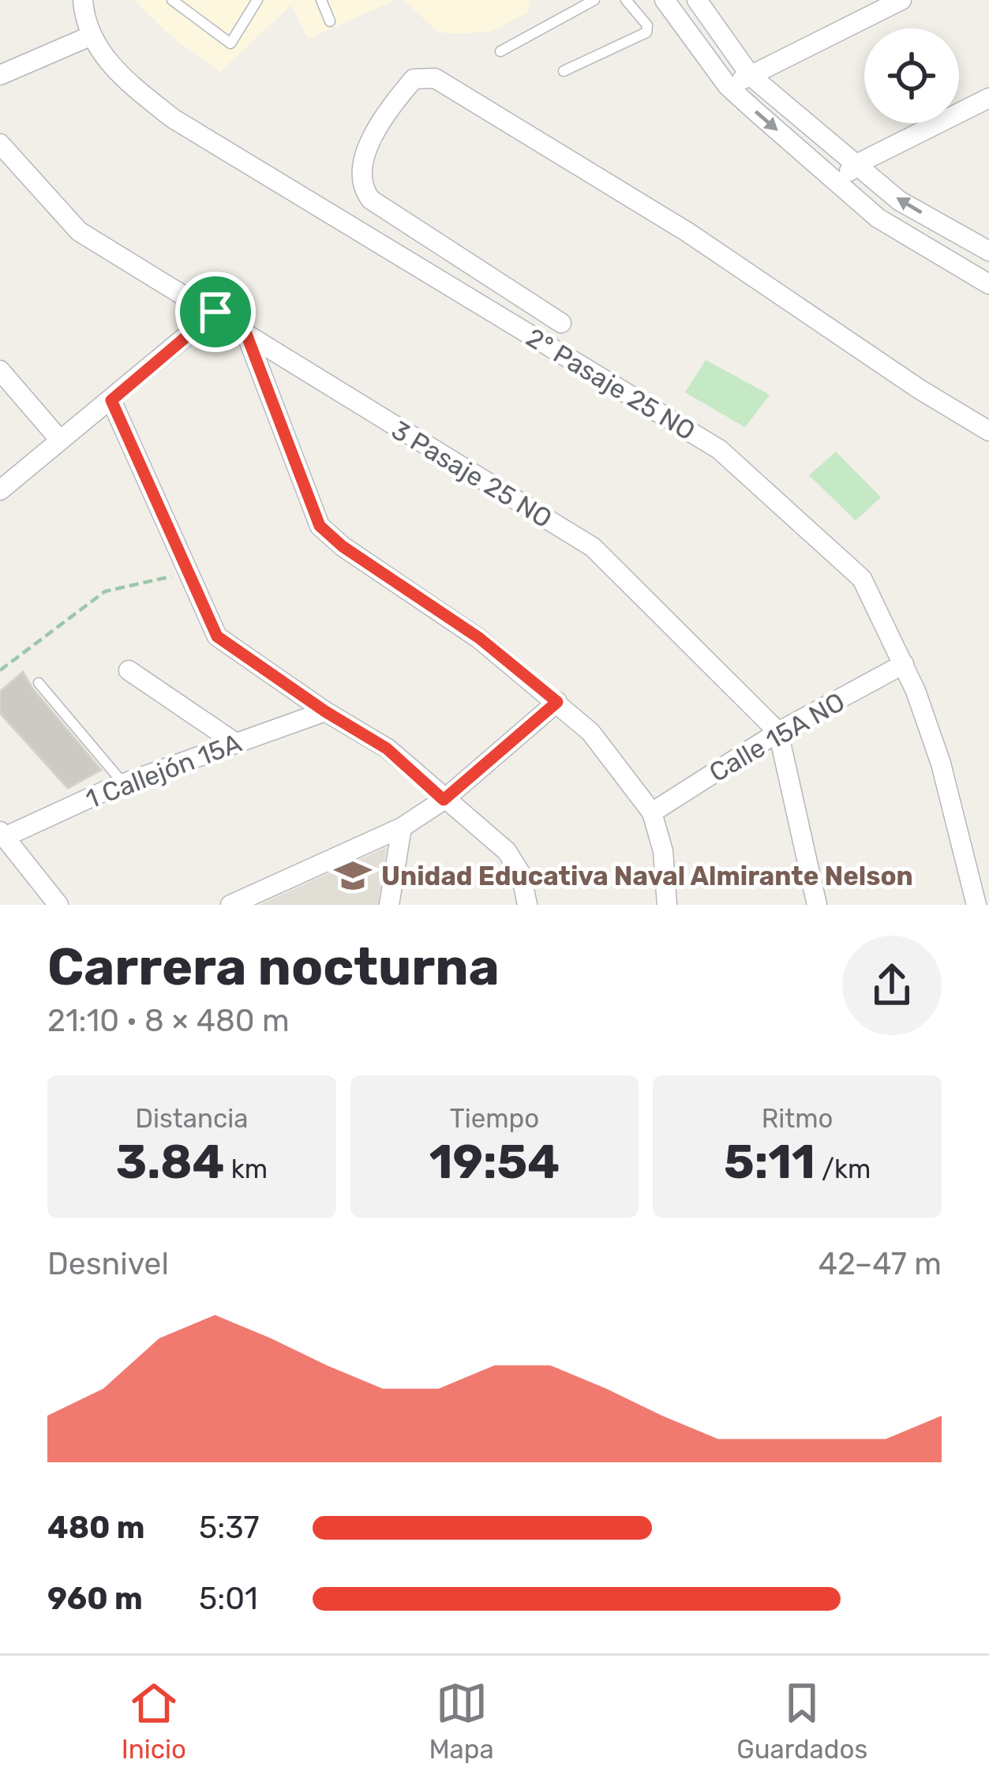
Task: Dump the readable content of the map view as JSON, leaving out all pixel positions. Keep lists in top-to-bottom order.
{
  "streets": {
    "street": [
      "2° Pasaje 25 NO",
      "3 Pasaje 25 NO",
      "Calle 15A NO",
      "1 Callejón 15A"
    ]
  },
  "crossings": [
    ["2° Pasaje 25 NO", "Calle 15A NO"],
    ["3 Pasaje 25 NO", "Calle 15A NO"]
  ],
  "places": {
    "school or university": ["Unidad Educativa Naval Almirante Nelson"]
  },
  "page": {
    "heading": ["Carrera nocturna", "21:10 · 8 × 480 m"],
    "stats": [
      ["Distancia", "3.84 km"],
      ["Tiempo", "19:54"],
      ["Ritmo", "5:11 /km"]
    ],
    "chart": ["Desnivel", "42–47 m"],
    "list": [
      {
        "name": "480 m",
        "note": "5:37"
      },
      {
        "name": "960 m",
        "note": "5:01"
      }
    ],
    "tabs": ["Inicio", "Mapa", "Guardados"]
  }
}
